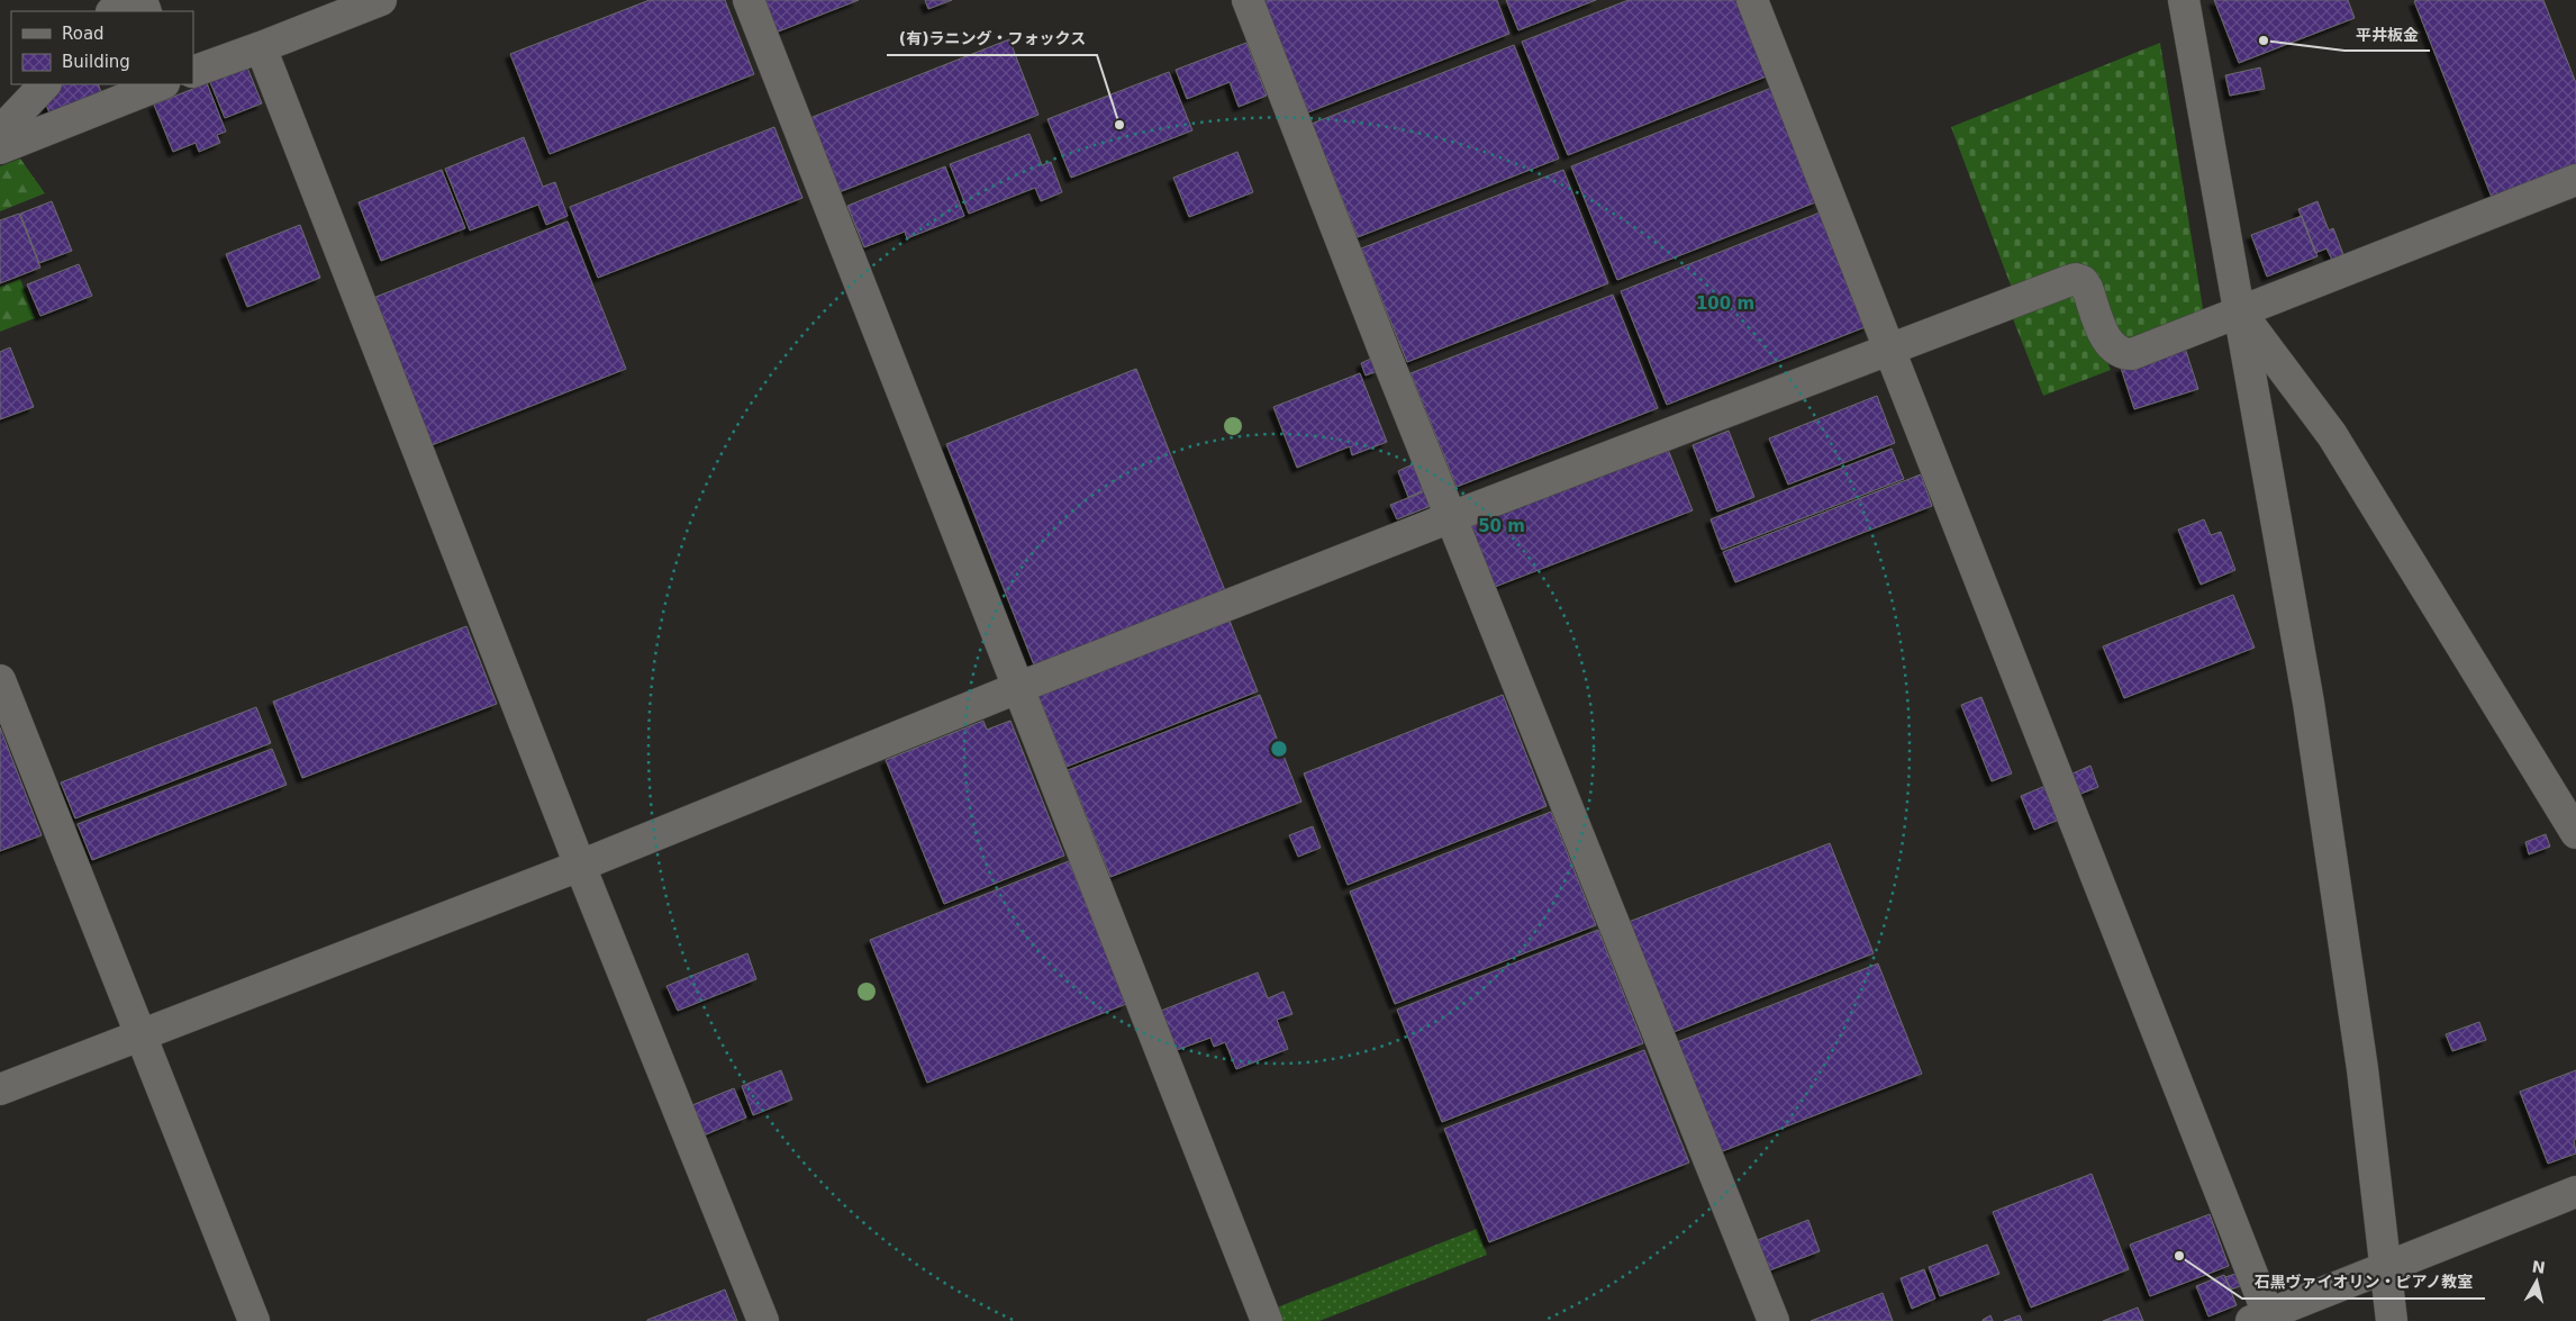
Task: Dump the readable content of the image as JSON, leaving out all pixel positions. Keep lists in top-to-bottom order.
{
  "places": ["平井板金", "(有)ラニング・フォックス", "石黒ヴァイオリン・ピアノ教室"],
  "legend": ["Road", "Building"],
  "north": "top",
  "rings": ["100 m", "50 m"]
}
